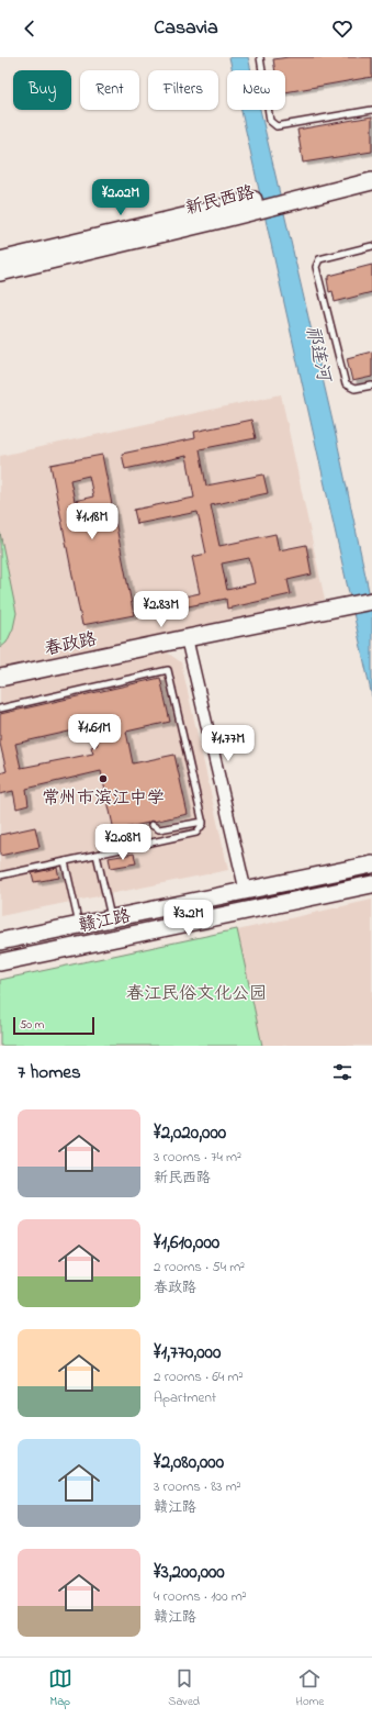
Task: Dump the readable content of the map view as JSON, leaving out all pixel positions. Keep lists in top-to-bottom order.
{
  "streets": {
    "street": ["新民西路", "春政路", "赣江路"]
  },
  "water": ["祁连河"],
  "parks": ["春江民俗文化公园"],
  "places": ["常州市滨江中学"],
  "scale_bar": "50 m",
  "page": {
    "header": "Casavia",
    "chip": [
      "Buy",
      "Rent",
      "Filters",
      "New"
    ],
    "price": [
      "¥2.02M",
      "¥1.18M",
      "¥2.83M",
      "¥1.61M",
      "¥1.77M",
      "¥2.08M",
      "¥3.2M"
    ],
    "scale": "50 m",
    "heading": "7 homes",
    "list": [
      {
        "name": "¥2,020,000",
        "note": "3 rooms · 74 m² · 新民西路"
      },
      {
        "name": "¥1,610,000",
        "note": "2 rooms · 54 m² · 春政路"
      },
      {
        "name": "¥1,770,000",
        "note": "2 rooms · 64 m² · Apartment"
      },
      {
        "name": "¥2,080,000",
        "note": "3 rooms · 83 m² · 赣江路"
      },
      {
        "name": "¥3,200,000",
        "note": "4 rooms · 100 m² · 赣江路"
      }
    ],
    "tabs": ["Map", "Saved", "Home"]
  }
}
